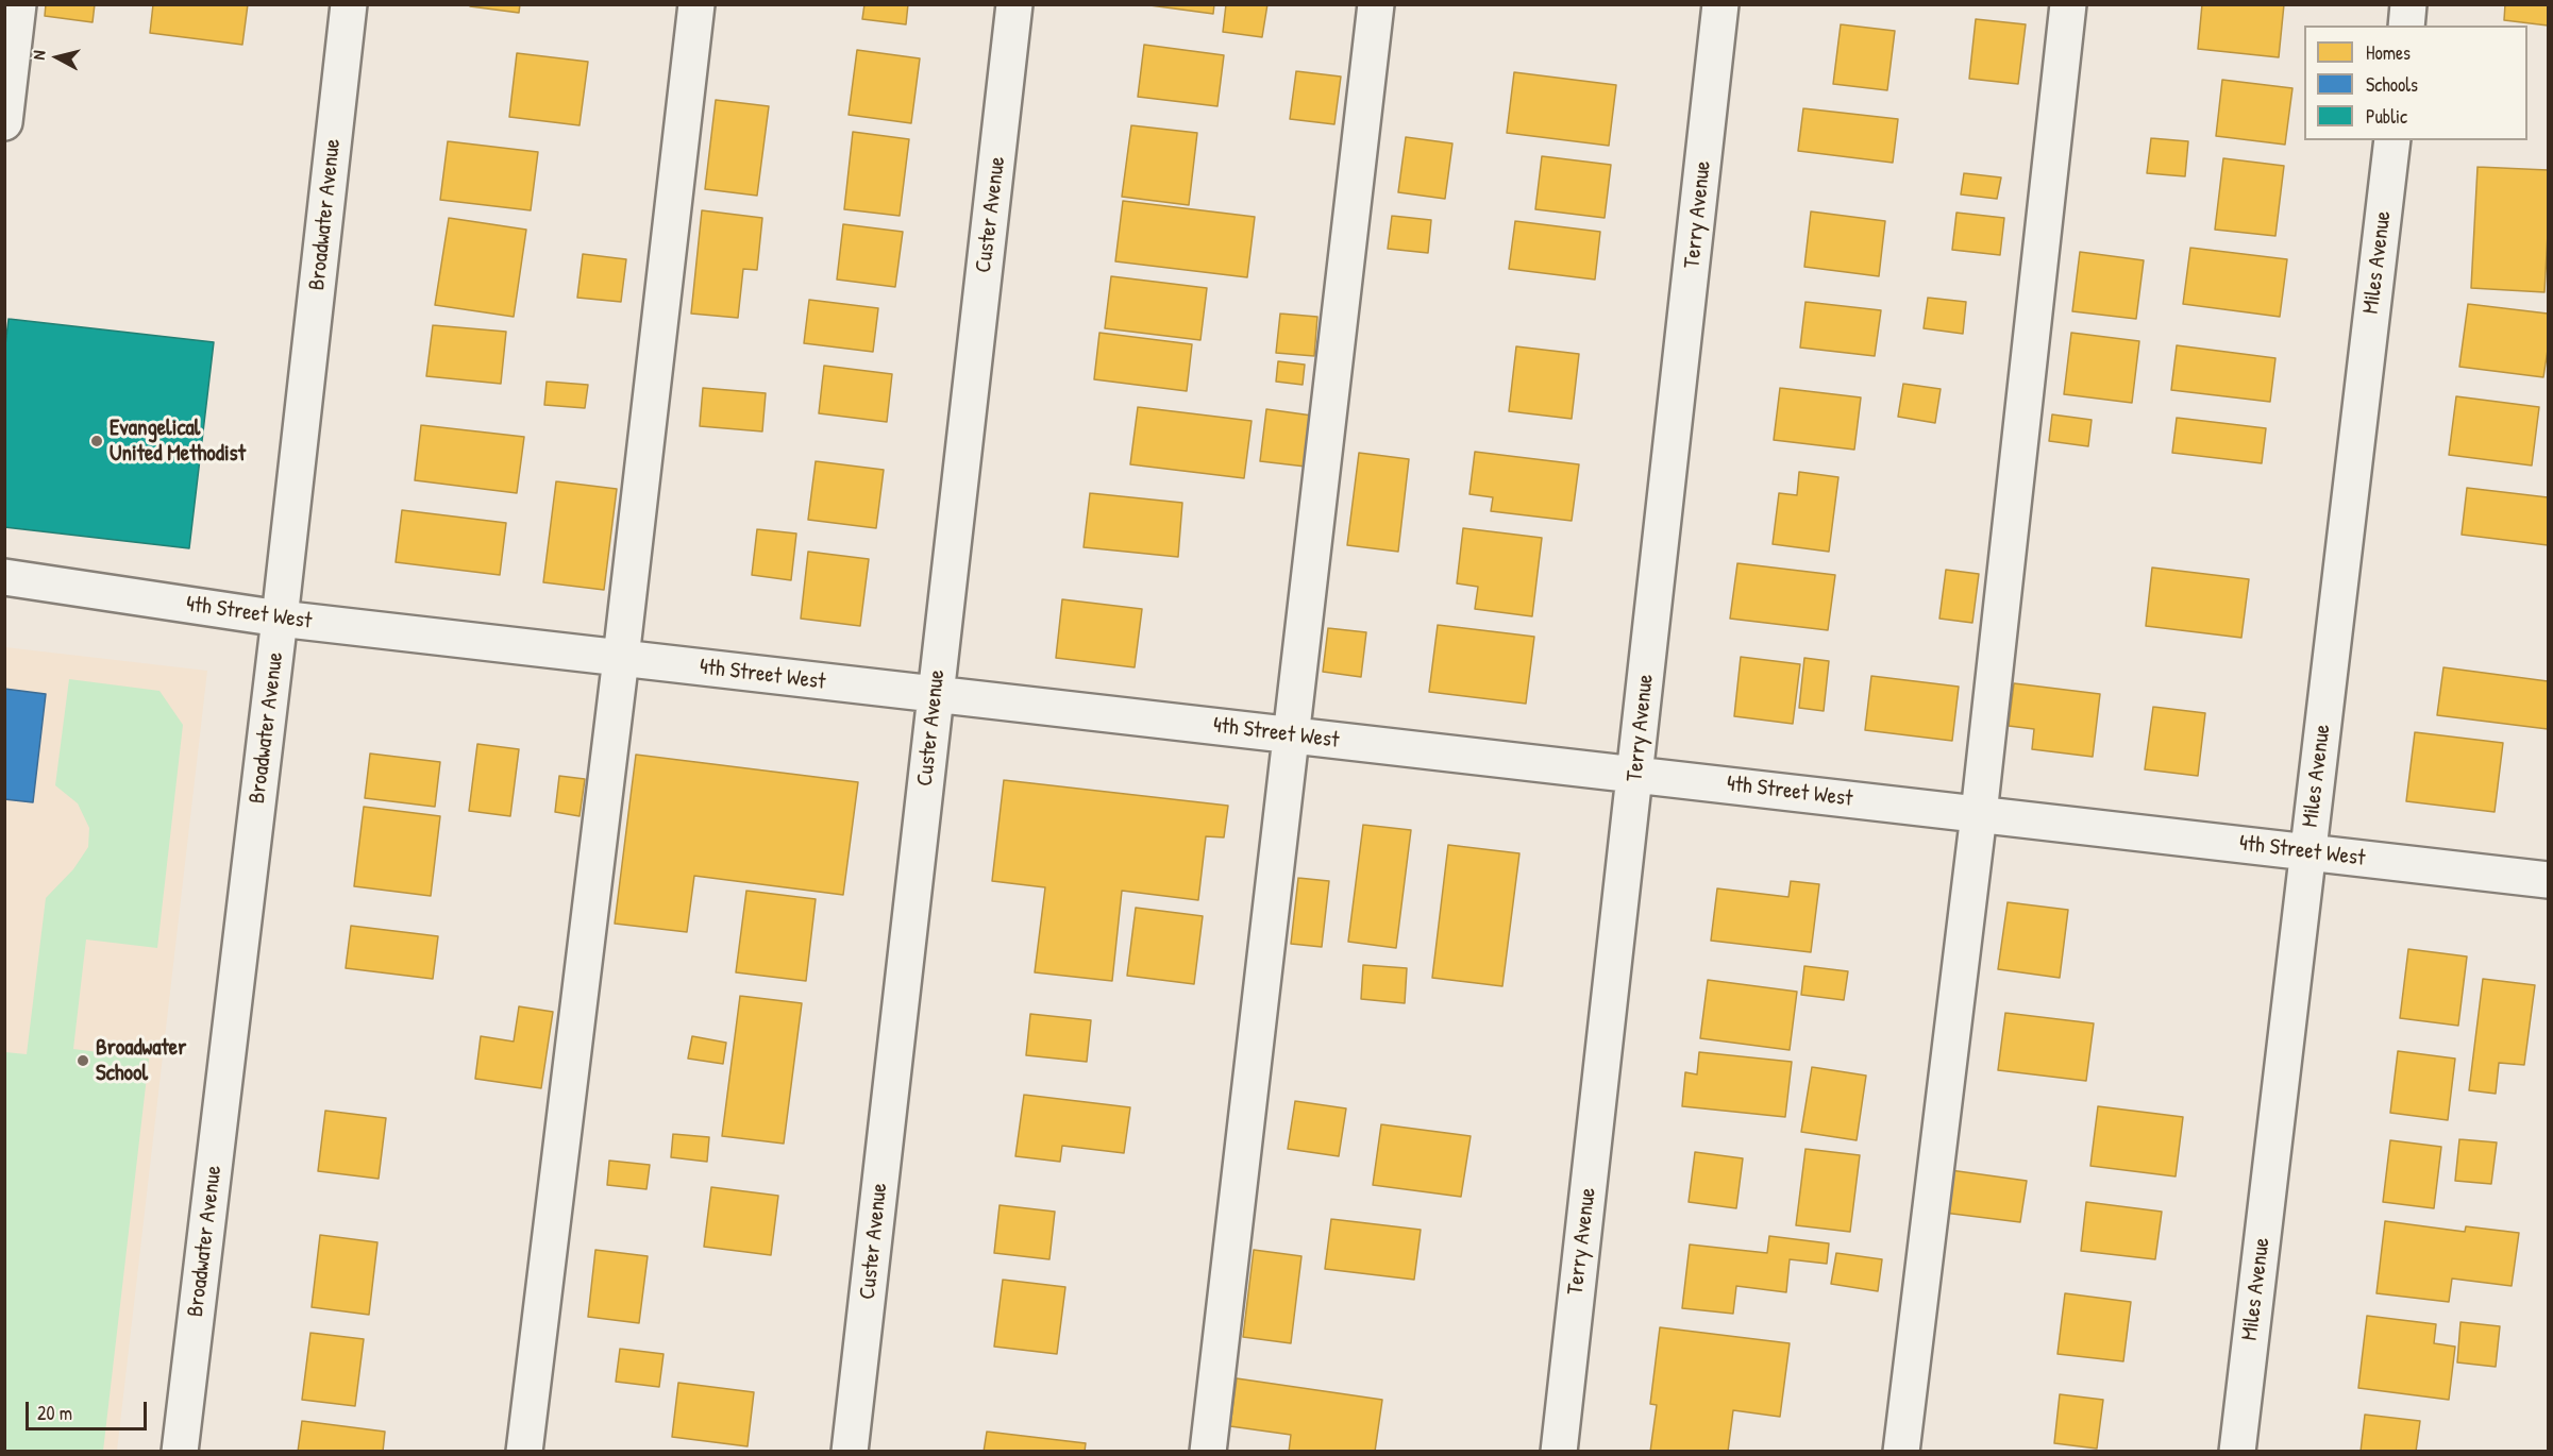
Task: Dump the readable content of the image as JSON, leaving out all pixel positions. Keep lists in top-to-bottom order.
{
  "streets": {
    "street": [
      "Broadwater Avenue",
      "Custer Avenue",
      "Terry Avenue",
      "Miles Avenue",
      "4th Street West"
    ]
  },
  "crossings": [
    ["Broadwater Avenue", "4th Street West"],
    ["Custer Avenue", "4th Street West"],
    ["Terry Avenue", "4th Street West"],
    ["Miles Avenue", "4th Street West"]
  ],
  "places": ["Evangelical United Methodist", "Broadwater School"],
  "legend": ["Homes", "Schools", "Public"],
  "scale_bar": "20 m",
  "north": "left"
}
